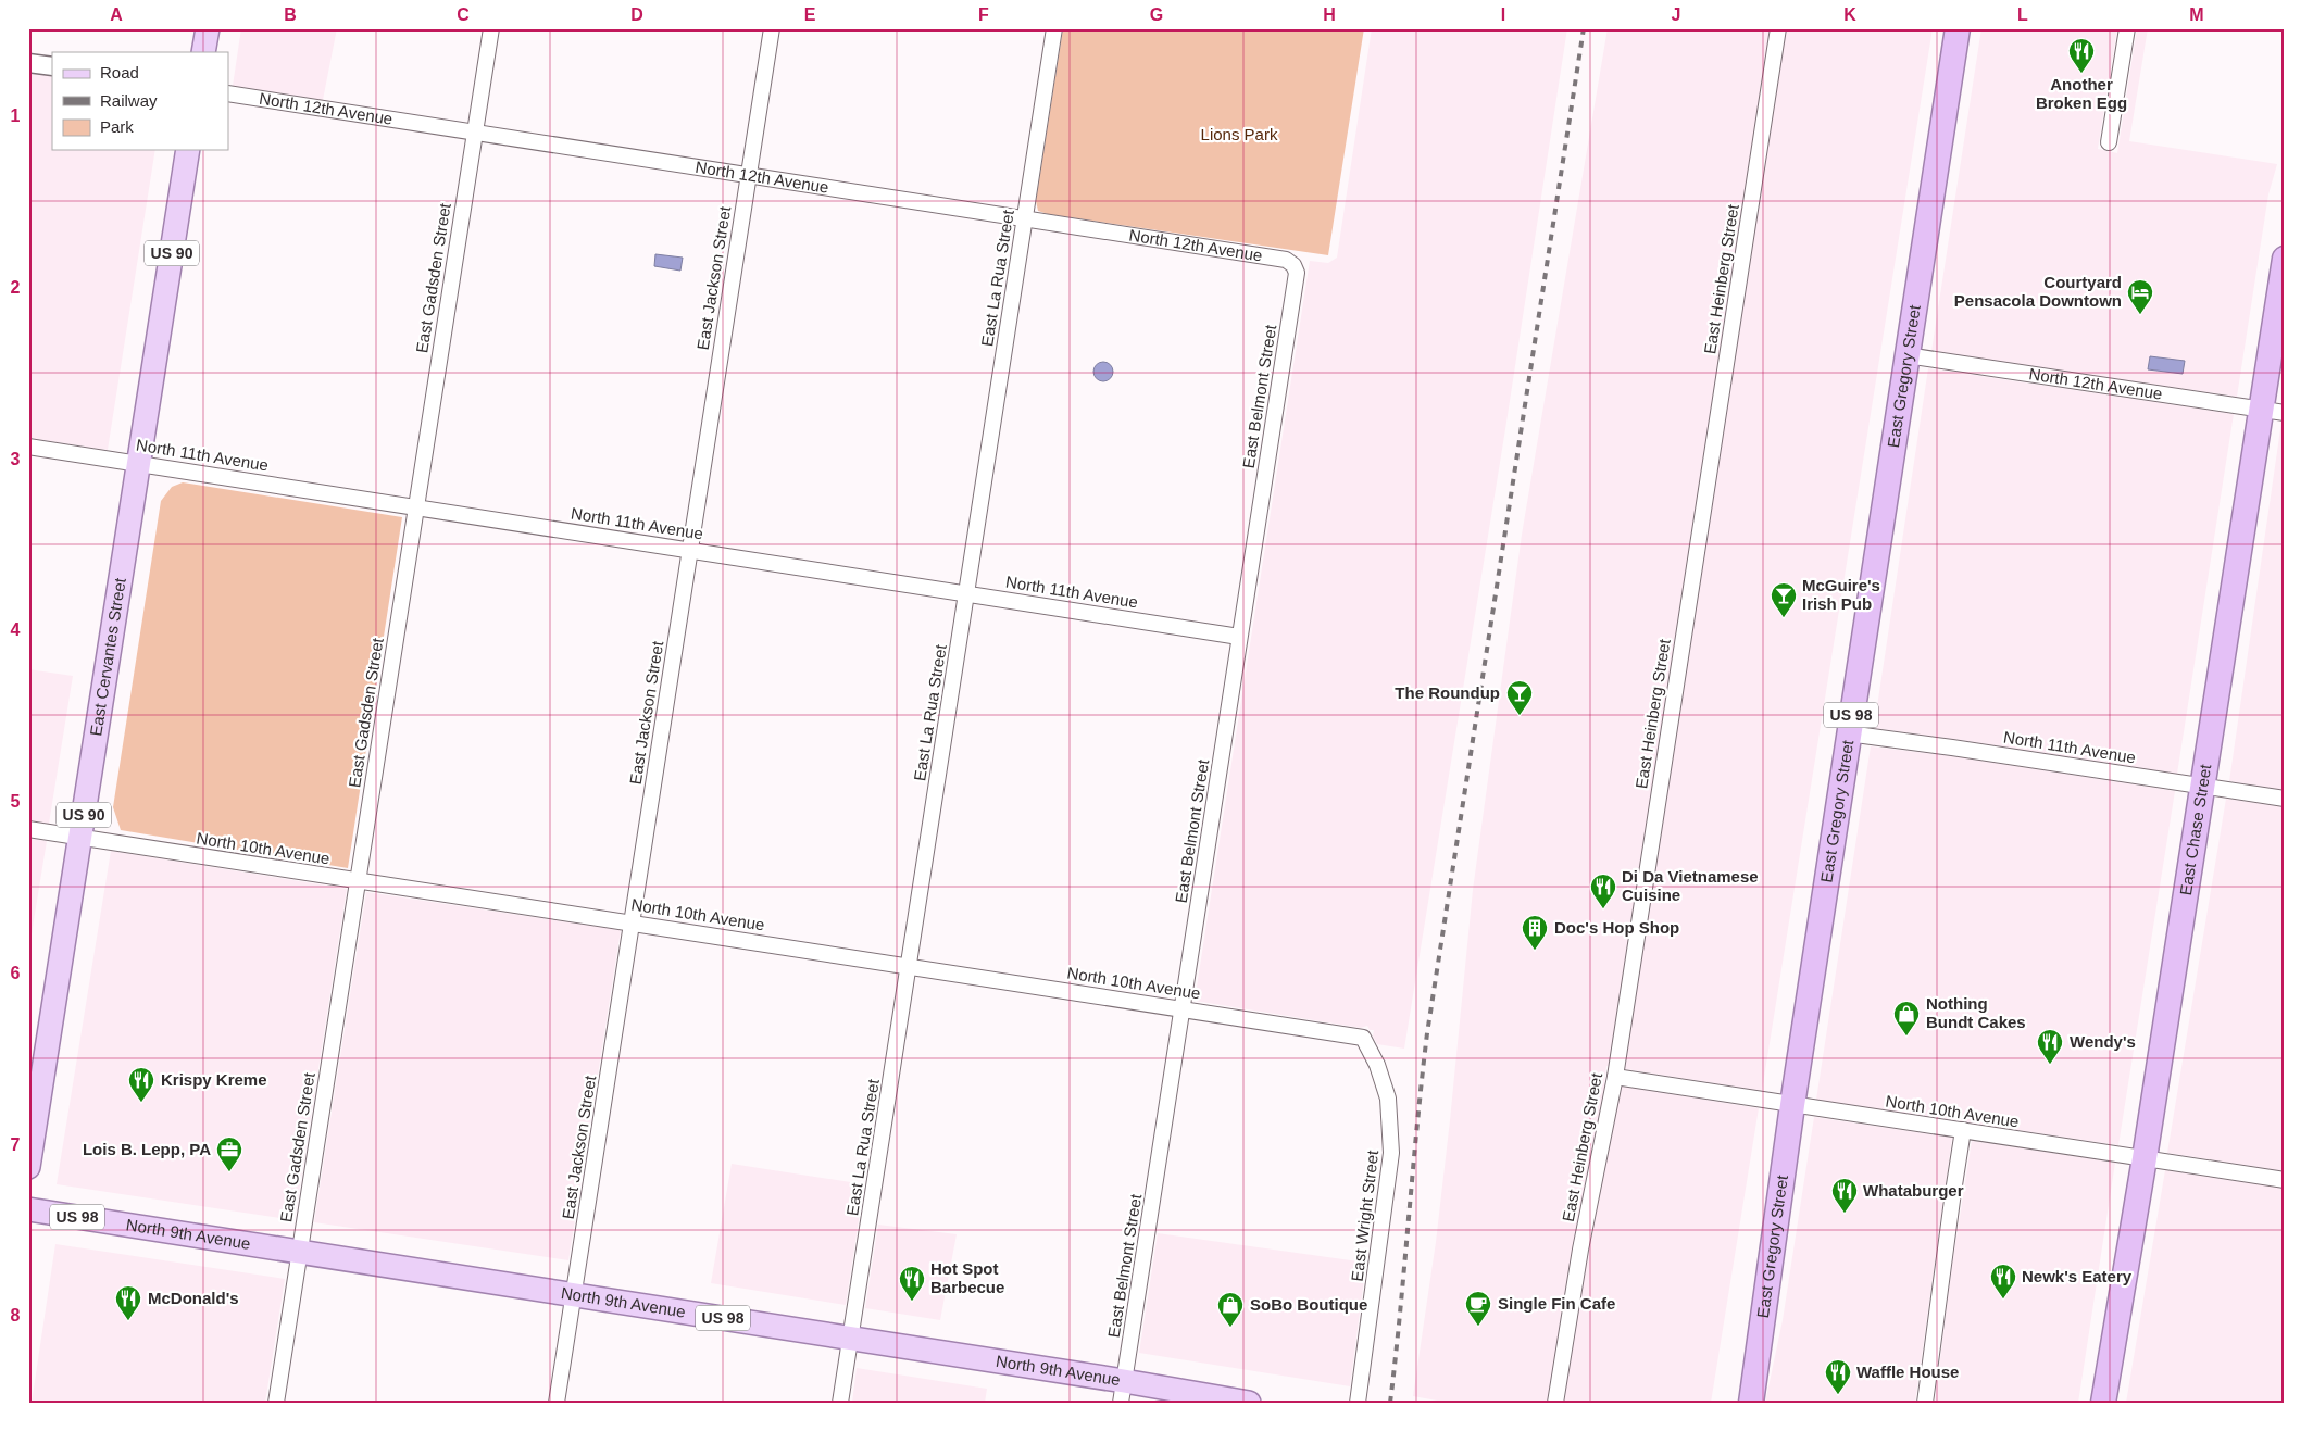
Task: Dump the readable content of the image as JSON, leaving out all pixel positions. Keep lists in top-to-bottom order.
{
  "streets": {
    "highway": ["East Gregory Street", "US 98", "East Chase Street"],
    "main road": ["US 90", "East Cervantes Street", "North 9th Avenue"],
    "street": [
      "North 12th Avenue",
      "East Gadsden Street",
      "East Jackson Street",
      "East La Rua Street",
      "East Heinberg Street",
      "East Belmont Street",
      "North 11th Avenue",
      "North 10th Avenue",
      "East Wright Street"
    ]
  },
  "crossings": [
    ["North 12th Avenue", "East Gadsden Street"],
    ["North 12th Avenue", "East Jackson Street"],
    ["North 12th Avenue", "East La Rua Street"],
    ["North 12th Avenue", "East Gregory Street"],
    ["North 12th Avenue", "East Belmont Street"],
    ["North 12th Avenue", "East Chase Street"],
    ["East Gadsden Street", "North 11th Avenue"],
    ["East Gadsden Street", "North 10th Avenue"],
    ["East Gadsden Street", "North 9th Avenue"],
    ["East Jackson Street", "North 11th Avenue"],
    ["East Jackson Street", "North 10th Avenue"],
    ["East Jackson Street", "North 9th Avenue"],
    ["East La Rua Street", "North 11th Avenue"],
    ["East La Rua Street", "North 10th Avenue"],
    ["East La Rua Street", "North 9th Avenue"],
    ["East Heinberg Street", "North 10th Avenue"],
    ["East Gregory Street", "North 11th Avenue"],
    ["East Gregory Street", "North 10th Avenue"],
    ["East Belmont Street", "North 11th Avenue"],
    ["East Belmont Street", "North 10th Avenue"],
    ["East Belmont Street", "North 9th Avenue"],
    ["North 11th Avenue", "East Cervantes Street"],
    ["North 11th Avenue", "East Chase Street"],
    ["East Cervantes Street", "North 10th Avenue"],
    ["East Chase Street", "North 10th Avenue"],
    ["North 10th Avenue", "East Wright Street"]
  ],
  "parks": ["Lions Park"],
  "places": {
    "restaurant": [
      "Another Broken Egg",
      "Di Da Vietnamese Cuisine",
      "Wendy's",
      "Krispy Kreme",
      "Whataburger",
      "Newk's Eatery",
      "Hot Spot Barbecue",
      "McDonald's",
      "Waffle House"
    ],
    "hotel": ["Courtyard Pensacola Downtown"],
    "bar": ["McGuire's Irish Pub", "The Roundup"],
    "building": ["Doc's Hop Shop"],
    "shop": ["Nothing Bundt Cakes", "SoBo Boutique"],
    "office": ["Lois B. Lepp, PA"],
    "cafe": ["Single Fin Cafe"]
  },
  "legend": ["Road", "Railway", "Park"],
  "grid": {
    "columns": [
      "A",
      "B",
      "C",
      "D",
      "E",
      "F",
      "G",
      "H",
      "I",
      "J",
      "K",
      "L",
      "M"
    ],
    "rows": [
      "1",
      "2",
      "3",
      "4",
      "5",
      "6",
      "7",
      "8"
    ]
  }
}
